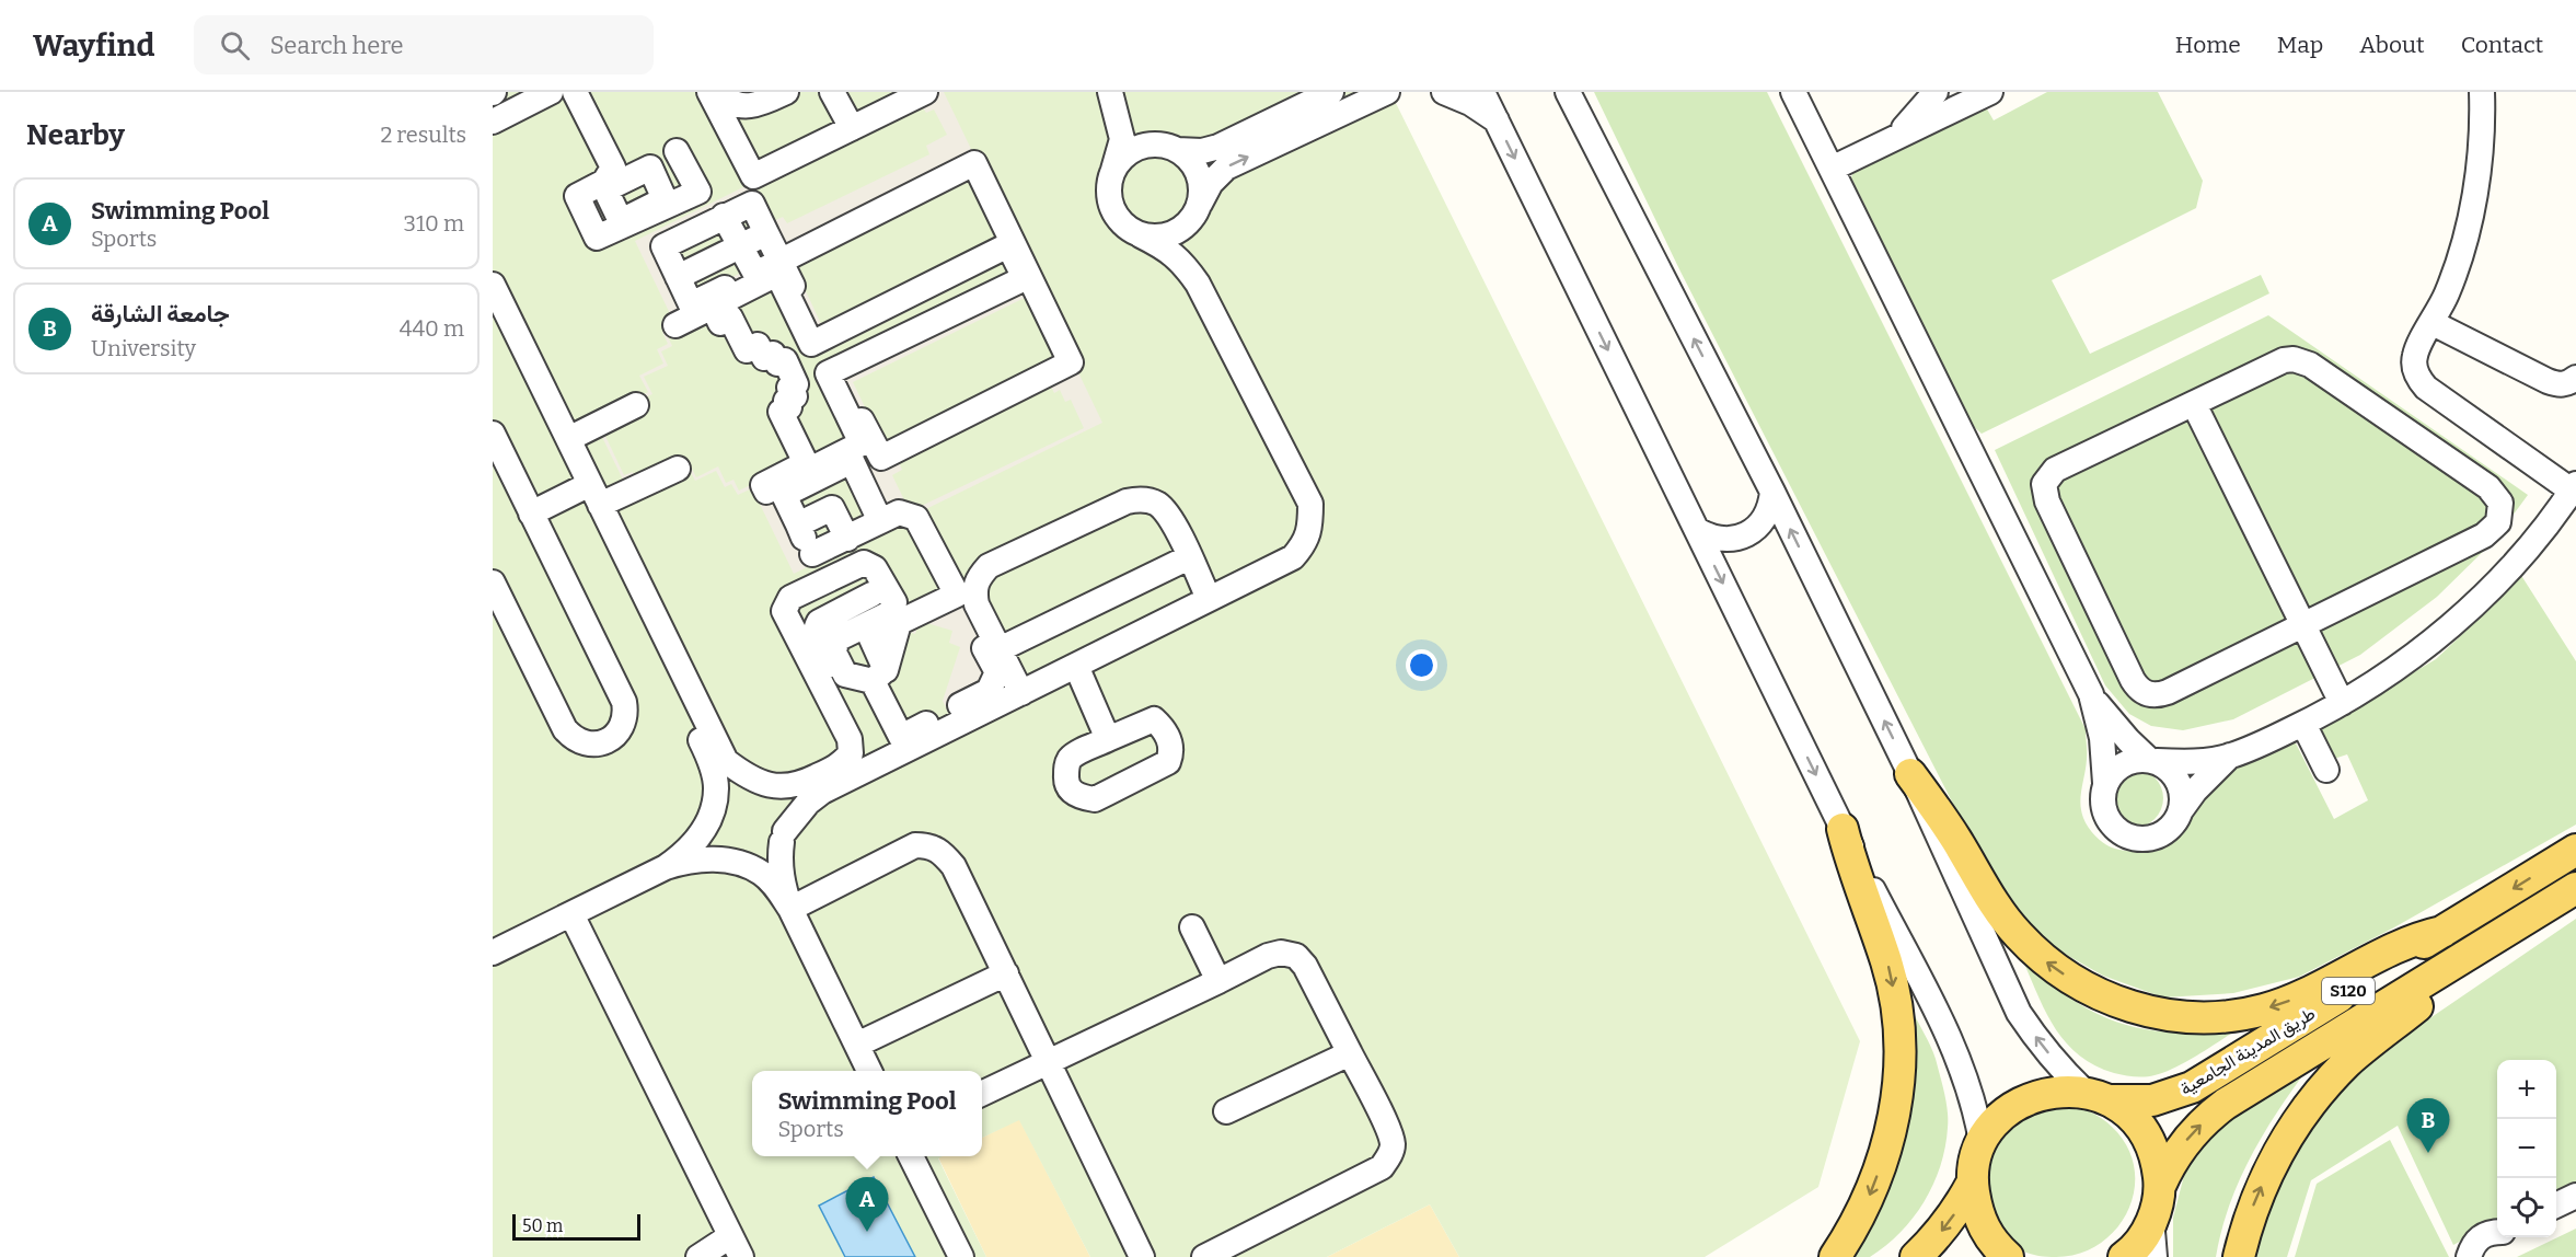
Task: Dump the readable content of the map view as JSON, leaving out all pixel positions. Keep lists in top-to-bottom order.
{
  "streets": {
    "main road": ["S120", "طريق المدينة الجامعية"]
  },
  "scale_bar": "50 m",
  "page": {
    "header": "Wayfind",
    "search": "Search here",
    "nav": [
      "Home",
      "Map",
      "About",
      "Contact"
    ],
    "heading": ["Nearby", "2 results"],
    "list": [
      {
        "mark": "A",
        "name": "Swimming Pool",
        "note": "Sports",
        "value": "310 m"
      },
      {
        "mark": "B",
        "name": "جامعة الشارقة",
        "note": "University",
        "value": "440 m"
      }
    ],
    "map_buttons": ["+", "−"],
    "popup": ["Swimming Pool", "Sports"],
    "pins": ["B", "A"],
    "scale": "50 m"
  }
}
